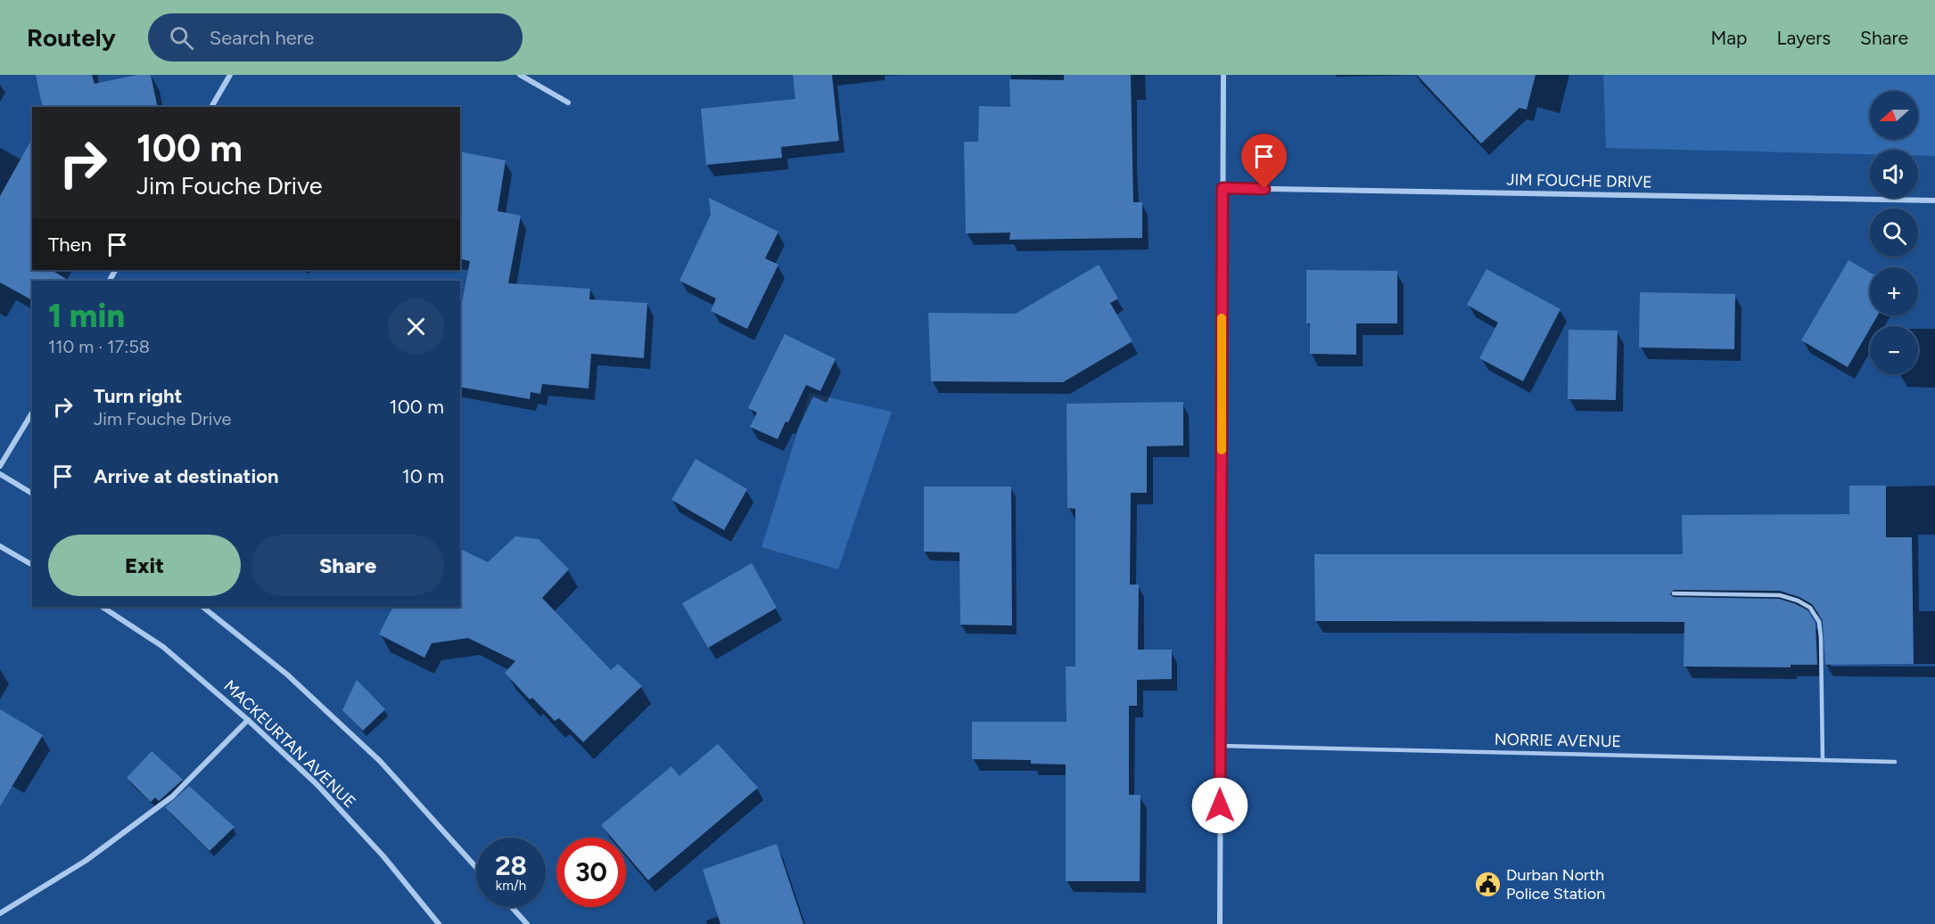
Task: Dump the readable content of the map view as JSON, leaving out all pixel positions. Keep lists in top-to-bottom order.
{
  "streets": {
    "street": ["JIM FOUCHE DRIVE", "MACKEURTAN AVENUE"],
    "lane": ["NORRIE AVENUE"]
  },
  "places": {
    "public building": ["Durban North Police Station"]
  },
  "north": "left",
  "page": {
    "header": "Routely",
    "search": "Search here",
    "nav": ["Map", "Layers", "Share"],
    "map_buttons": ["+", "−"],
    "turn": ["100 m", "Jim Fouche Drive"],
    "then": "Then",
    "heading": ["1 min", "110 m · 17:58"],
    "list": [
      {
        "name": "Turn right",
        "note": "Jim Fouche Drive",
        "value": "100 m"
      },
      {
        "name": "Arrive at destination",
        "value": "10 m"
      }
    ],
    "buttons": ["Exit", "Share"],
    "speed": "28 km/h",
    "limit": "30"
  }
}
